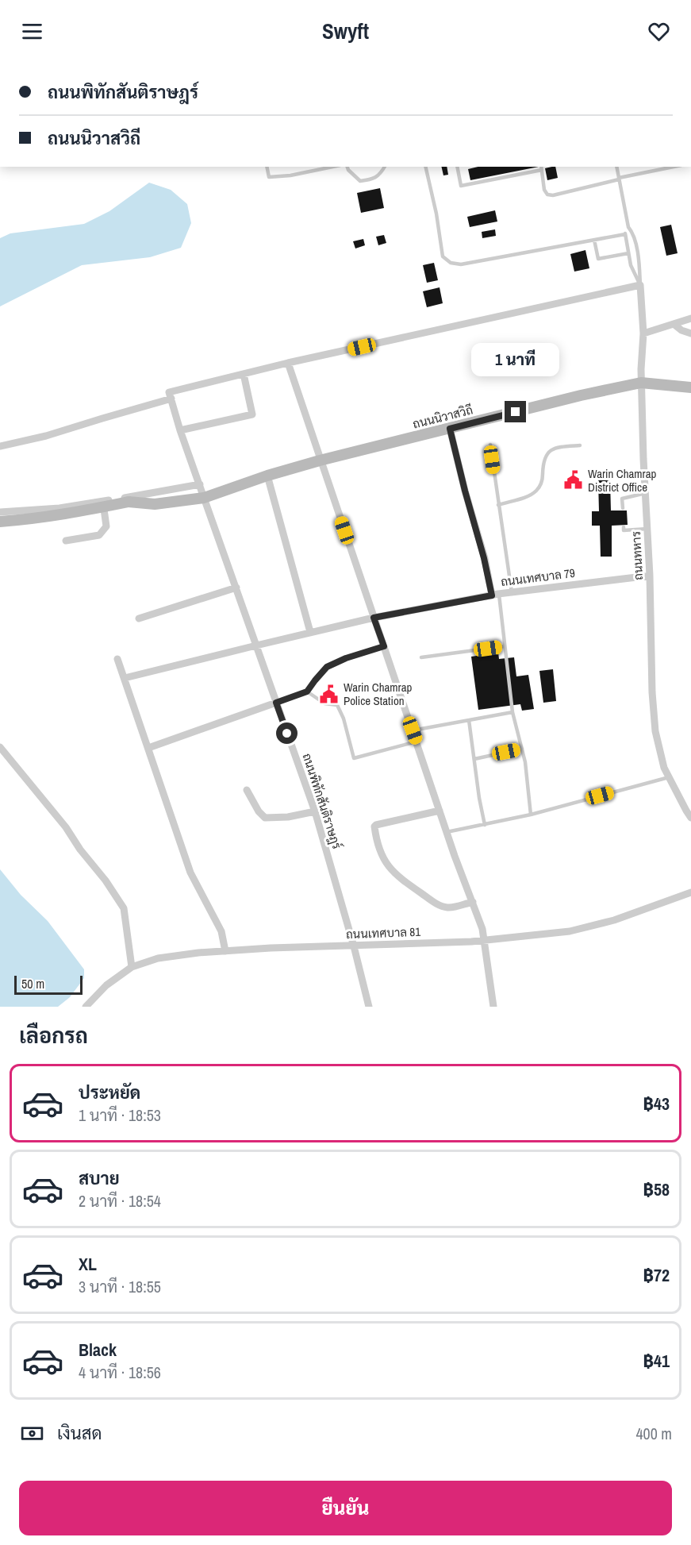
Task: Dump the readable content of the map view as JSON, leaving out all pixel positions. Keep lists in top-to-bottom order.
{
  "streets": {
    "main road": ["ถนนนิวาสวิถี"],
    "street": [
      "ถนนทหาร",
      "ถนนเทศบาล 79",
      "ถนนพิทักสันติราษฎร์",
      "ถนนเทศบาล 81"
    ]
  },
  "crossings": [
    ["ถนนนิวาสวิถี", "ถนนทหาร"],
    ["ถนนนิวาสวิถี", "ถนนพิทักสันติราษฎร์"],
    ["ถนนทหาร", "ถนนเทศบาล 79"],
    ["ถนนเทศบาล 79", "ถนนพิทักสันติราษฎร์"],
    ["ถนนพิทักสันติราษฎร์", "ถนนเทศบาล 81"]
  ],
  "places": {
    "public building": ["Warin Chamrap District Office", "Warin Chamrap Police Station"]
  },
  "scale_bar": "50 m",
  "page": {
    "header": "Swyft",
    "banner": ["ถนนพิทักสันติราษฎร์", "ถนนนิวาสวิถี"],
    "bubble": "1 นาที",
    "scale": "50 m",
    "heading": "เลือกรถ",
    "list": [
      {
        "name": "ประหยัด",
        "note": "1 นาที · 18:53",
        "value": "฿43"
      },
      {
        "name": "สบาย",
        "note": "2 นาที · 18:54",
        "value": "฿58"
      },
      {
        "name": "XL",
        "note": "3 นาที · 18:55",
        "value": "฿72"
      },
      {
        "name": "Black",
        "note": "4 นาที · 18:56",
        "value": "฿41"
      }
    ],
    "pay": ["เงินสด", "400 m"],
    "buttons": "ยืนยัน"
  }
}
